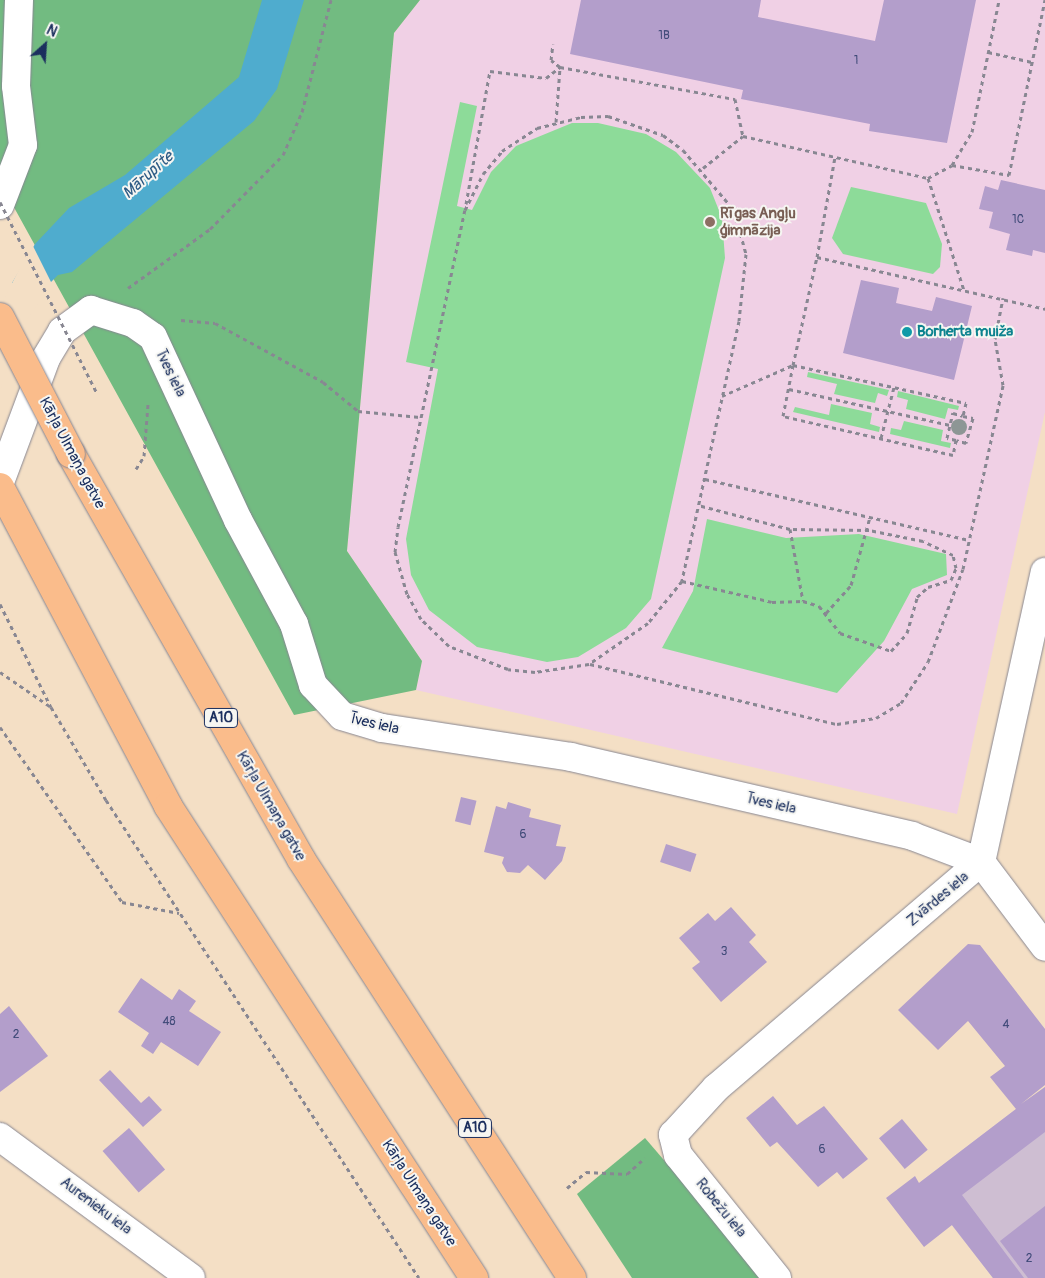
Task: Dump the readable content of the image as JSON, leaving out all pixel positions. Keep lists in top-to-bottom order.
{
  "streets": {
    "highway": ["Kārļa Ulmaņa gatve", "A10"],
    "street": [
      "Īves iela",
      "Zvārdes iela",
      "Aurenieku iela",
      "Robežu iela"
    ]
  },
  "crossings": [
    ["Īves iela", "Zvārdes iela"],
    ["Zvārdes iela", "Robežu iela"]
  ],
  "water": ["Mārupīte"],
  "places": ["Rīgas Angļu ģimnāzija", "Borherta muiža"],
  "house_numbers": [
    "1B",
    "1",
    "1C",
    "6",
    "3",
    "48",
    "4",
    "2",
    "6",
    "2"
  ],
  "north": "top right"
}
